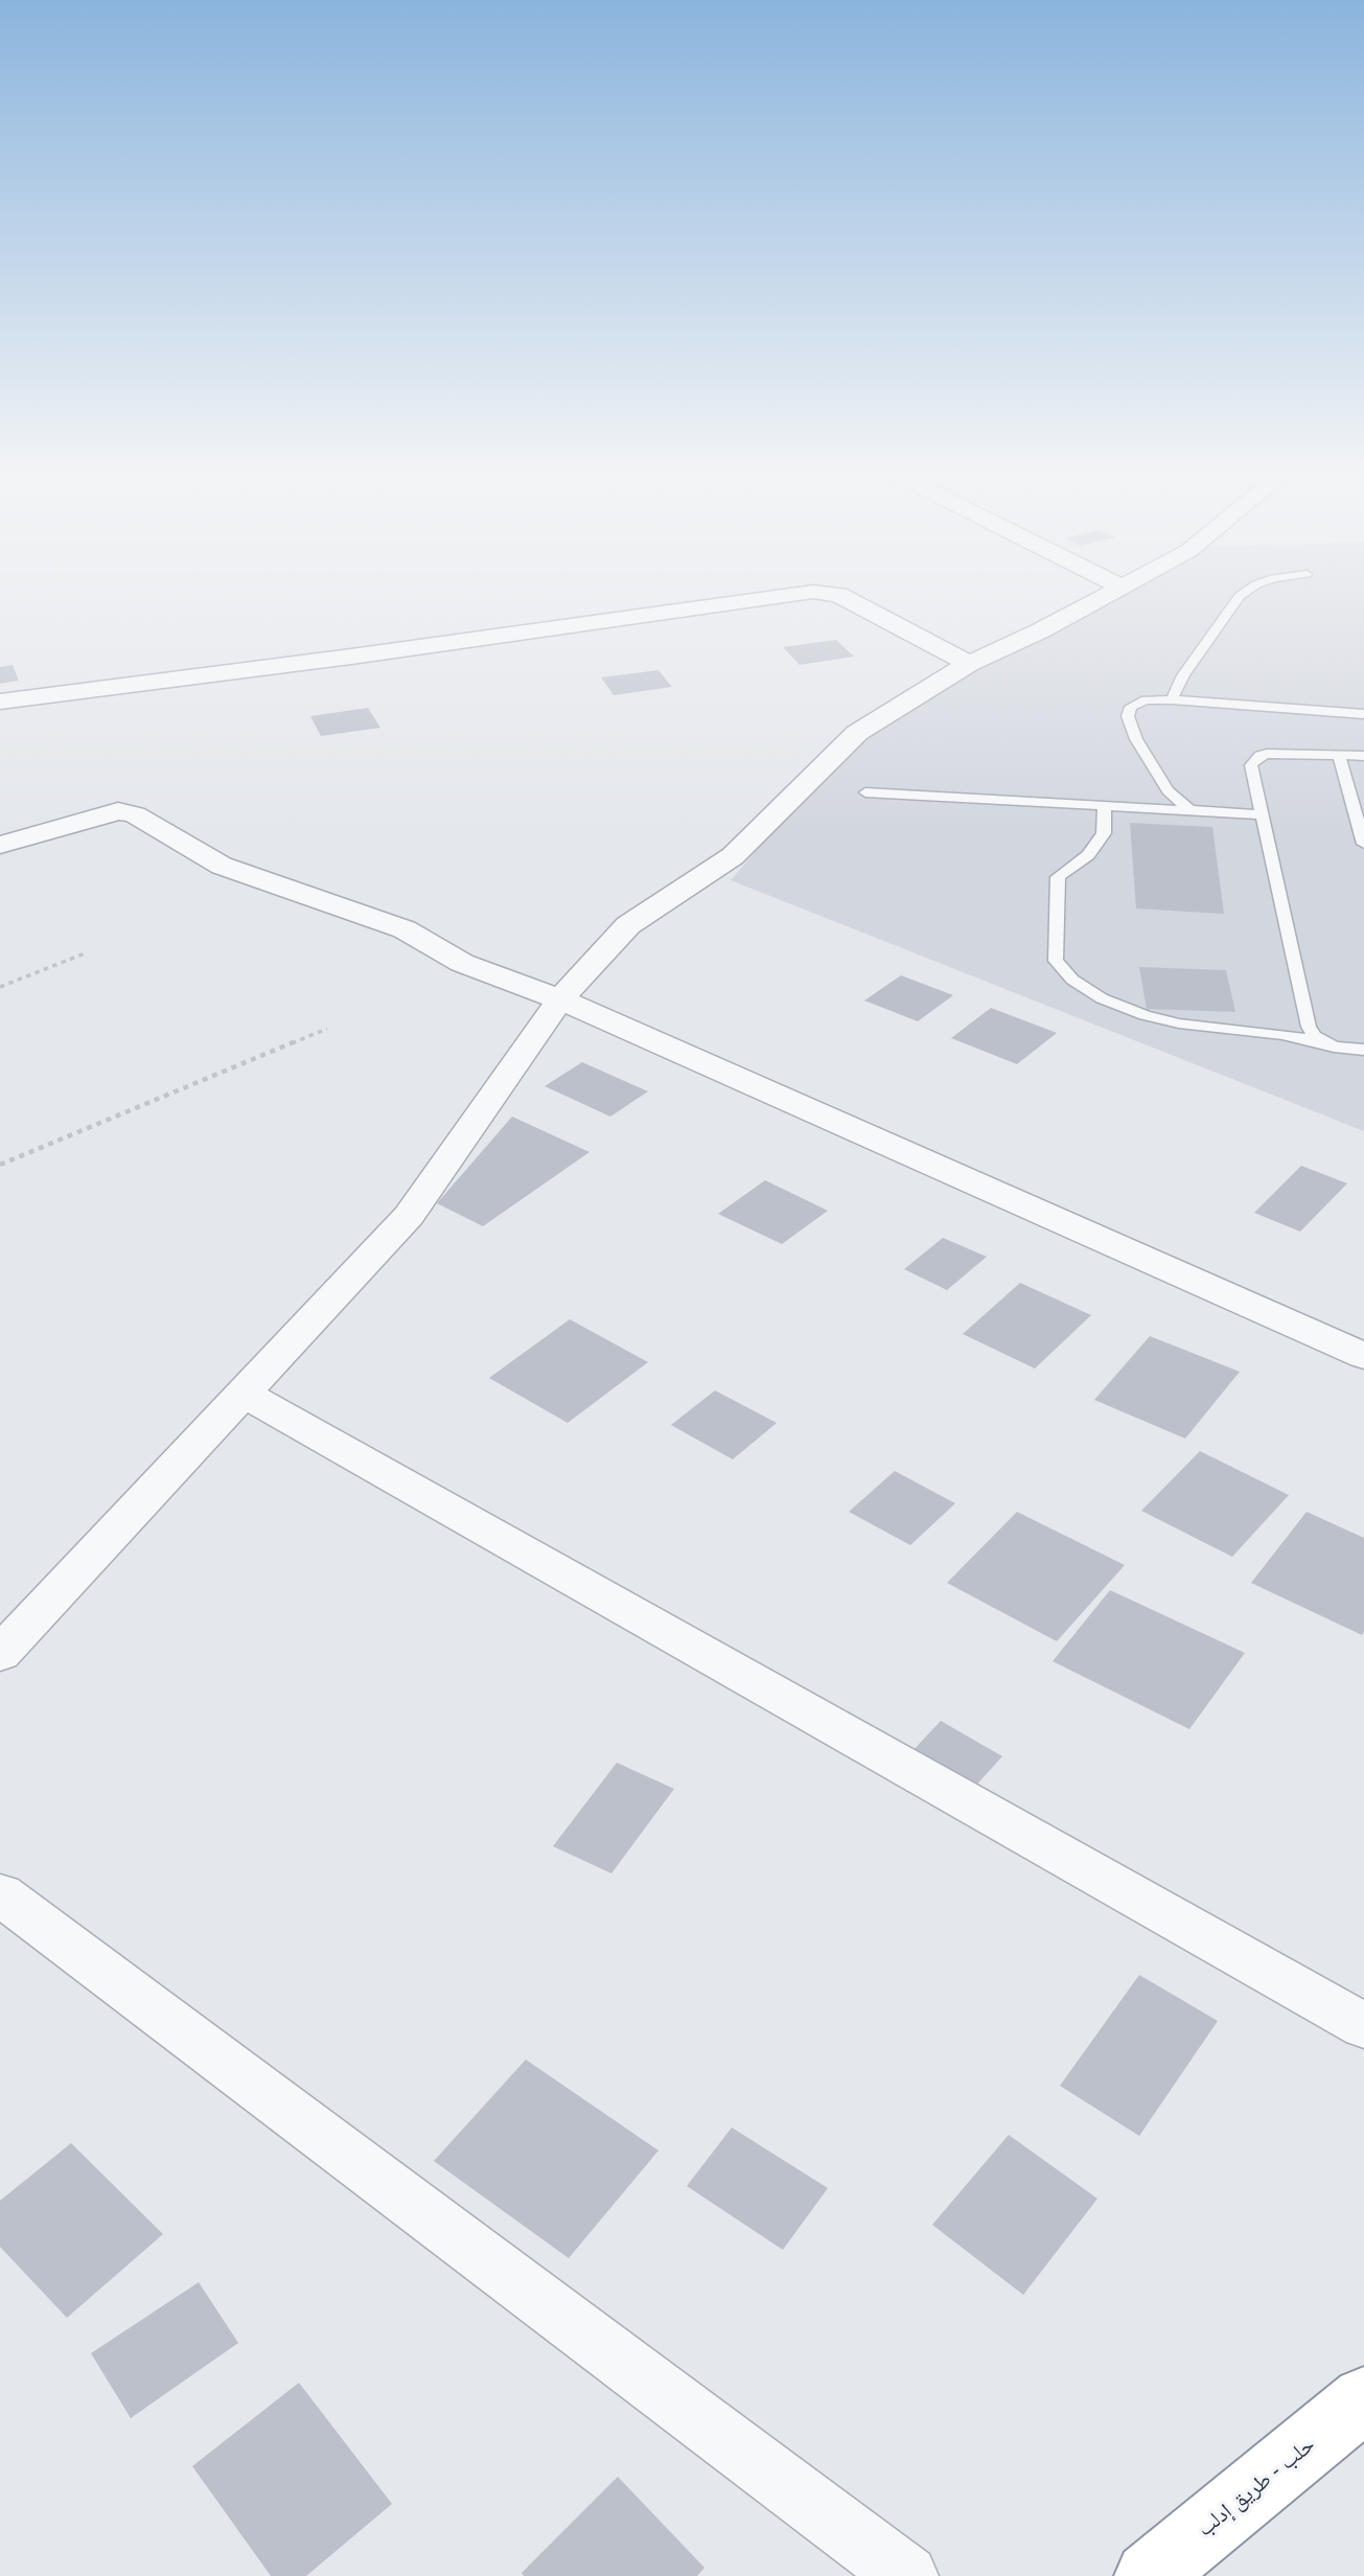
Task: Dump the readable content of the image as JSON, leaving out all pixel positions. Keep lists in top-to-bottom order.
{
  "streets": {
    "highway": ["حلب - طريق إدلب"]
  }
}
